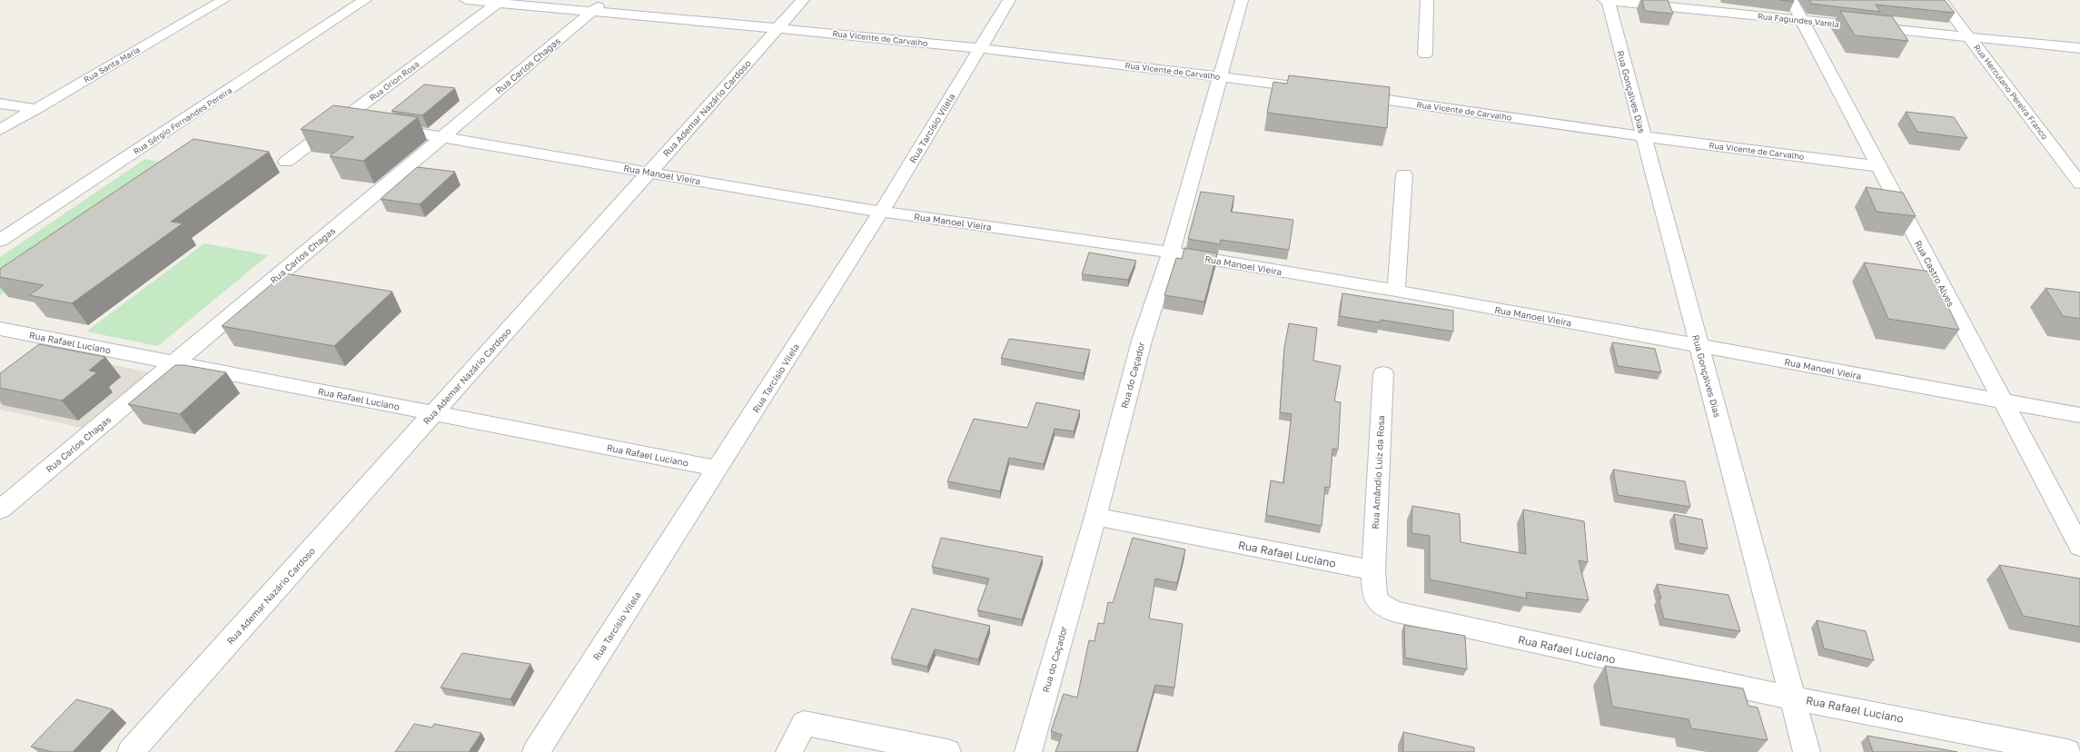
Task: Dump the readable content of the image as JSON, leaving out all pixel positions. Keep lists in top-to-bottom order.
{
  "streets": {
    "street": [
      "Rua Fagundes Varela",
      "Rua Vicente de Carvalho",
      "Rua Santa Maria",
      "Rua Carlos Chagas",
      "Rua Orion Rosa",
      "Rua Gonçalves Dias",
      "Rua Herculano Pereira Franco",
      "Rua Ademar Nazário Cardoso",
      "Rua Sérgio Fernandes Pereira",
      "Rua Tarcísio Vilela",
      "Rua Manoel Vieira",
      "Rua Castro Alves",
      "Rua Rafael Luciano",
      "Rua do Caçador",
      "Rua Amândio Luiz da Rosa"
    ]
  },
  "crossings": [
    ["Rua Fagundes Varela", "Rua Gonçalves Dias"],
    ["Rua Fagundes Varela", "Rua Herculano Pereira Franco"],
    ["Rua Fagundes Varela", "Rua Castro Alves"],
    ["Rua Vicente de Carvalho", "Rua Carlos Chagas"],
    ["Rua Vicente de Carvalho", "Rua Orion Rosa"],
    ["Rua Vicente de Carvalho", "Rua Gonçalves Dias"],
    ["Rua Vicente de Carvalho", "Rua Ademar Nazário Cardoso"],
    ["Rua Vicente de Carvalho", "Rua Tarcísio Vilela"],
    ["Rua Vicente de Carvalho", "Rua Castro Alves"],
    ["Rua Vicente de Carvalho", "Rua do Caçador"],
    ["Rua Carlos Chagas", "Rua Manoel Vieira"],
    ["Rua Carlos Chagas", "Rua Rafael Luciano"],
    ["Rua Gonçalves Dias", "Rua Manoel Vieira"],
    ["Rua Gonçalves Dias", "Rua Rafael Luciano"],
    ["Rua Ademar Nazário Cardoso", "Rua Manoel Vieira"],
    ["Rua Ademar Nazário Cardoso", "Rua Rafael Luciano"],
    ["Rua Tarcísio Vilela", "Rua Manoel Vieira"],
    ["Rua Tarcísio Vilela", "Rua Rafael Luciano"],
    ["Rua Manoel Vieira", "Rua Castro Alves"],
    ["Rua Manoel Vieira", "Rua do Caçador"],
    ["Rua Rafael Luciano", "Rua do Caçador"],
    ["Rua Rafael Luciano", "Rua Amândio Luiz da Rosa"]
  ]
}
